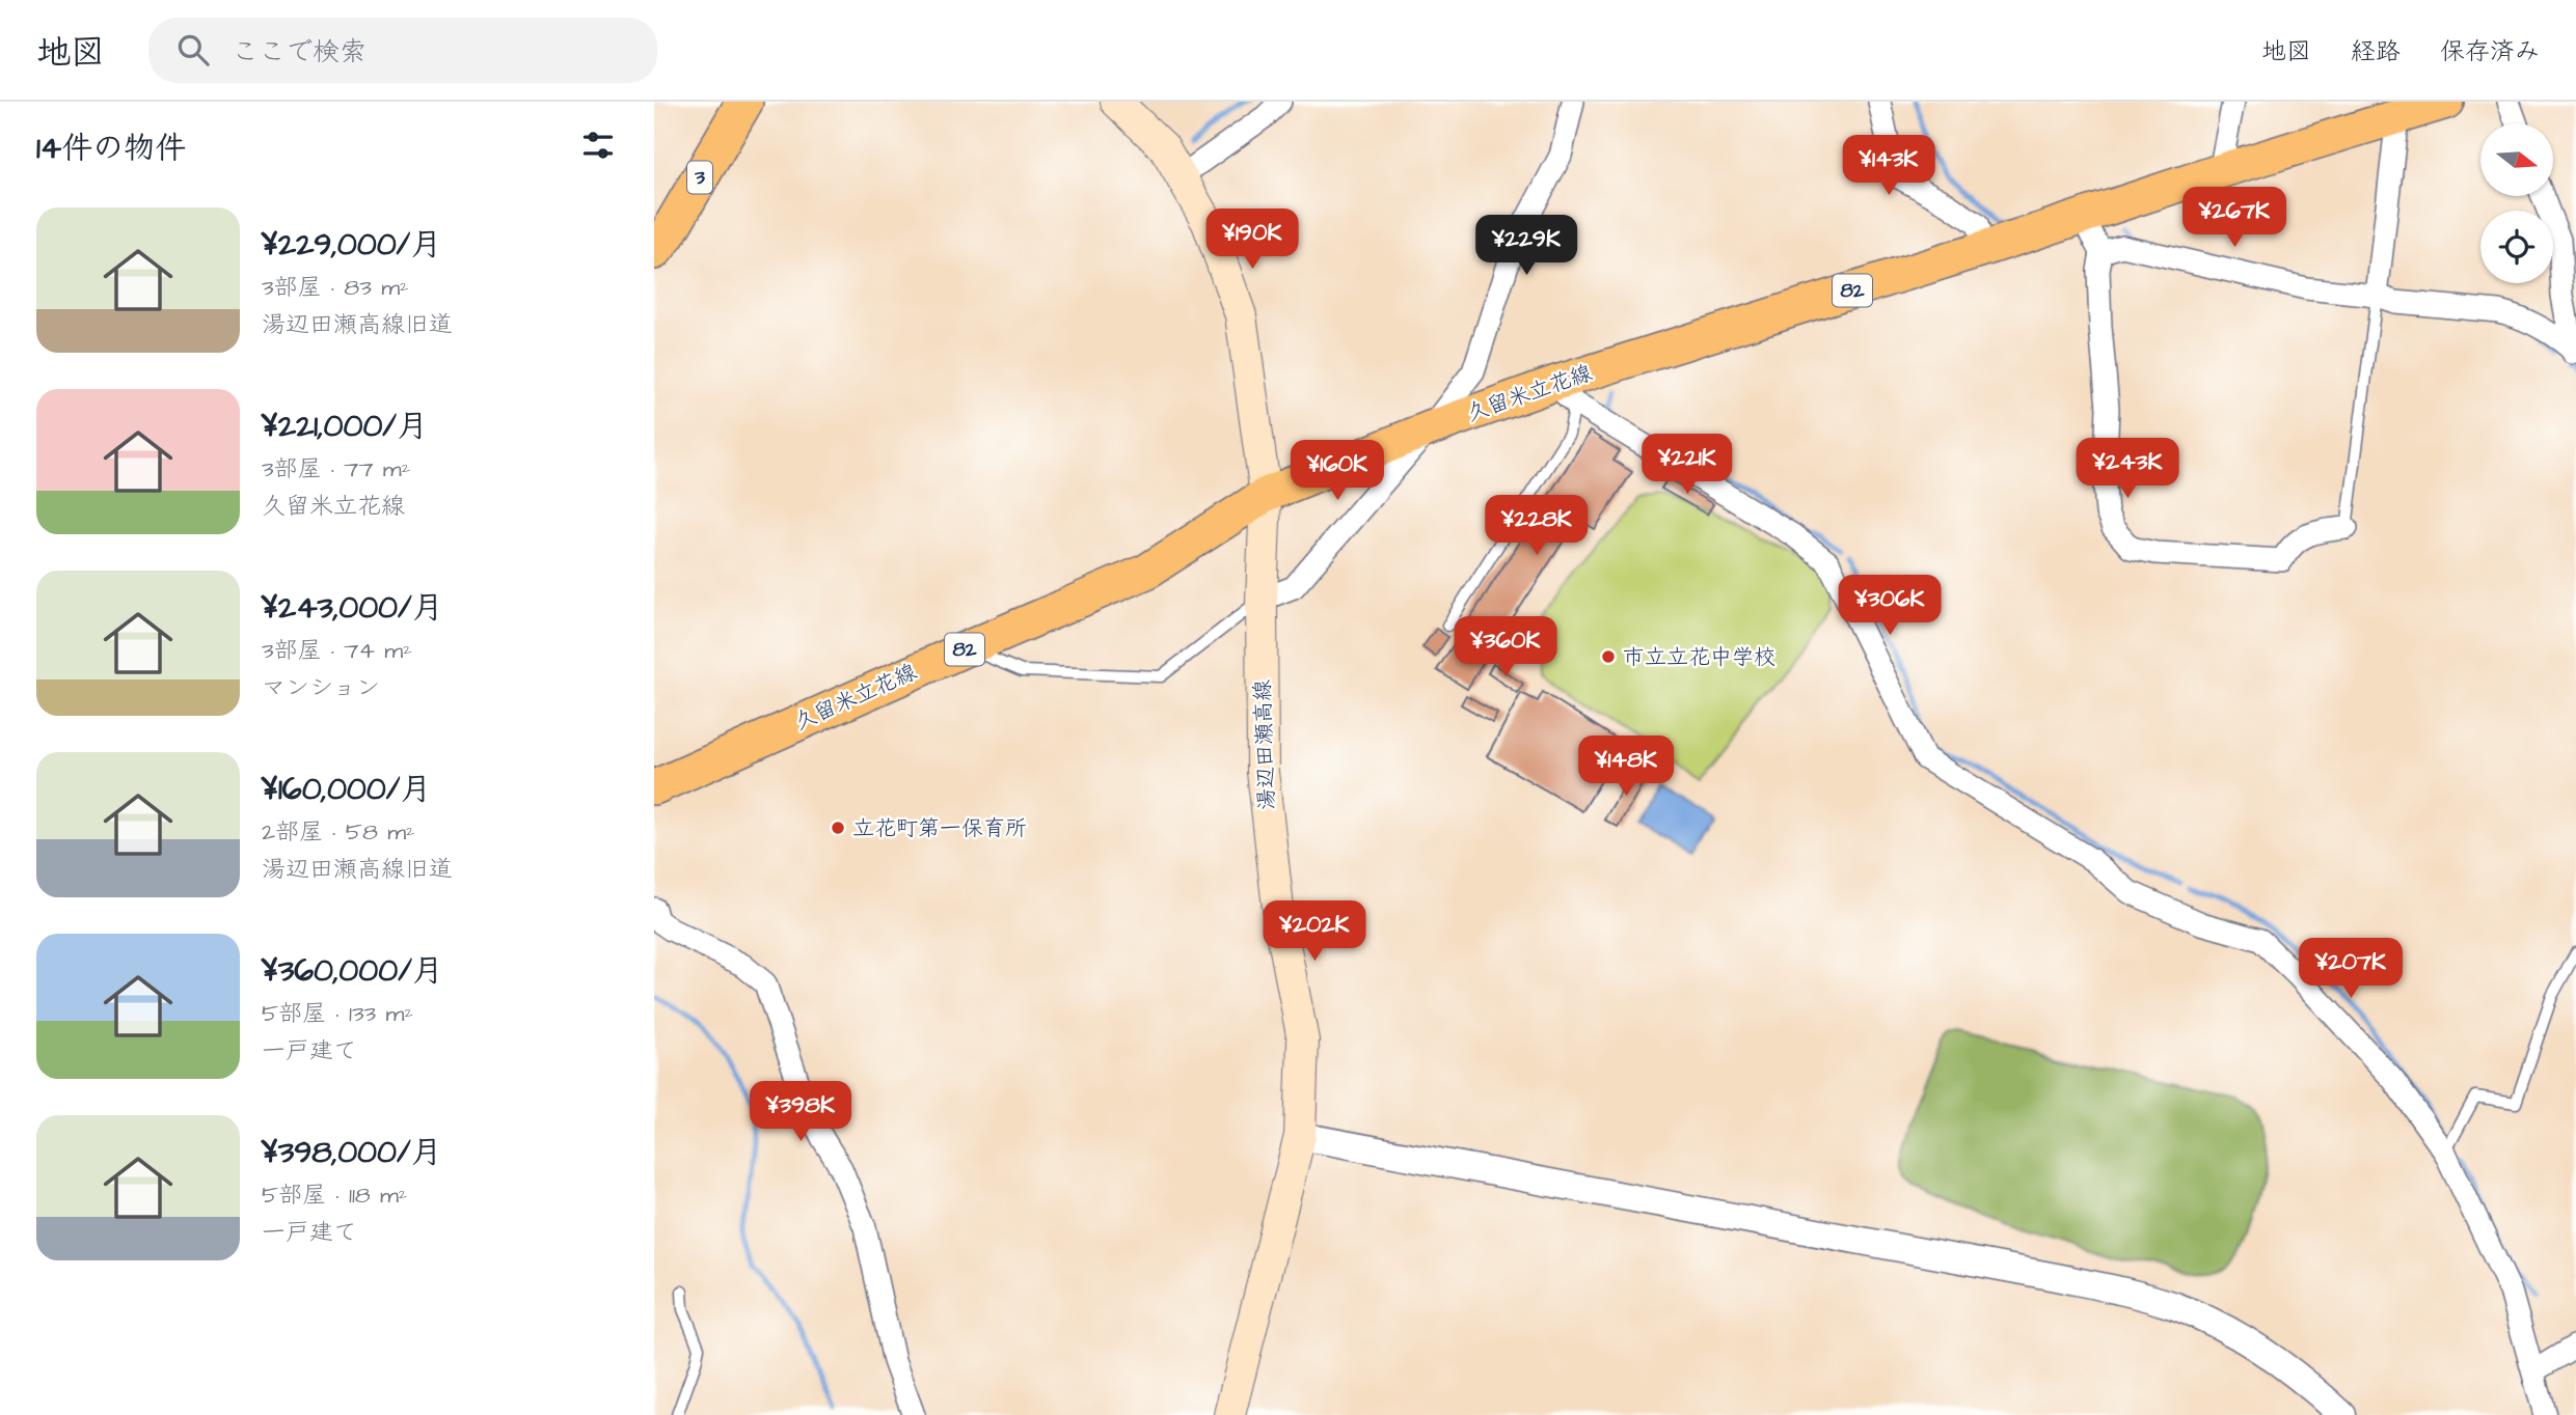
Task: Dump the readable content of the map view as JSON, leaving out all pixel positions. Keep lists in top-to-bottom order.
{
  "streets": {
    "highway": ["3"],
    "main road": ["82", "久留米立花線", "湯辺田瀬高線"]
  },
  "crossings": [
    ["久留米立花線", "湯辺田瀬高線"]
  ],
  "places": ["市立立花中学校", "立花町第一保育所"],
  "north": "right",
  "page": {
    "header": "地図",
    "search": "ここで検索",
    "nav": ["地図", "経路", "保存済み"],
    "heading": "14件の物件",
    "price": [
      "¥143K",
      "¥267K",
      "¥190K",
      "¥229K",
      "¥221K",
      "¥243K",
      "¥160K",
      "¥228K",
      "¥306K",
      "¥360K",
      "¥148K",
      "¥202K",
      "¥207K",
      "¥398K"
    ],
    "list": [
      {
        "name": "¥229,000/月",
        "note": "3部屋 · 83 m² · 湯辺田瀬高線旧道"
      },
      {
        "name": "¥221,000/月",
        "note": "3部屋 · 77 m² · 久留米立花線"
      },
      {
        "name": "¥243,000/月",
        "note": "3部屋 · 74 m² · マンション"
      },
      {
        "name": "¥160,000/月",
        "note": "2部屋 · 58 m² · 湯辺田瀬高線旧道"
      },
      {
        "name": "¥360,000/月",
        "note": "5部屋 · 133 m² · 一戸建て"
      },
      {
        "name": "¥398,000/月",
        "note": "5部屋 · 118 m² · 一戸建て"
      }
    ]
  }
}
